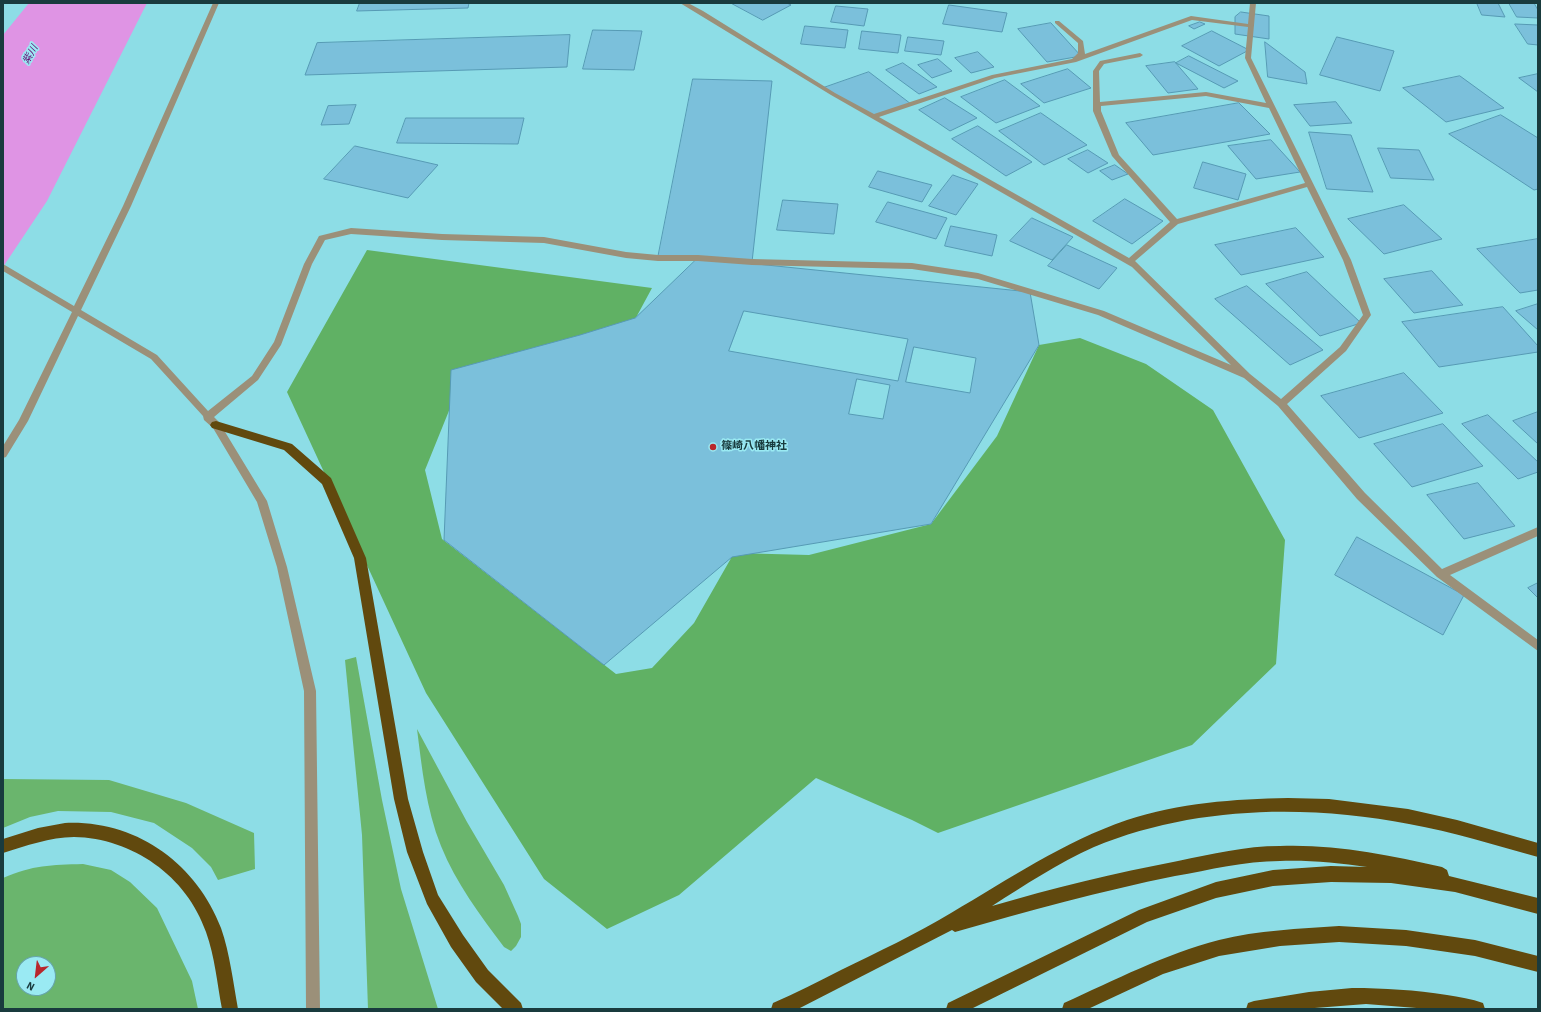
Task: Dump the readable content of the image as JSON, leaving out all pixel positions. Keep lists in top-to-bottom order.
{
  "water": ["紫川"],
  "places": ["篠崎八幡神社"],
  "north": "bottom left"
}
